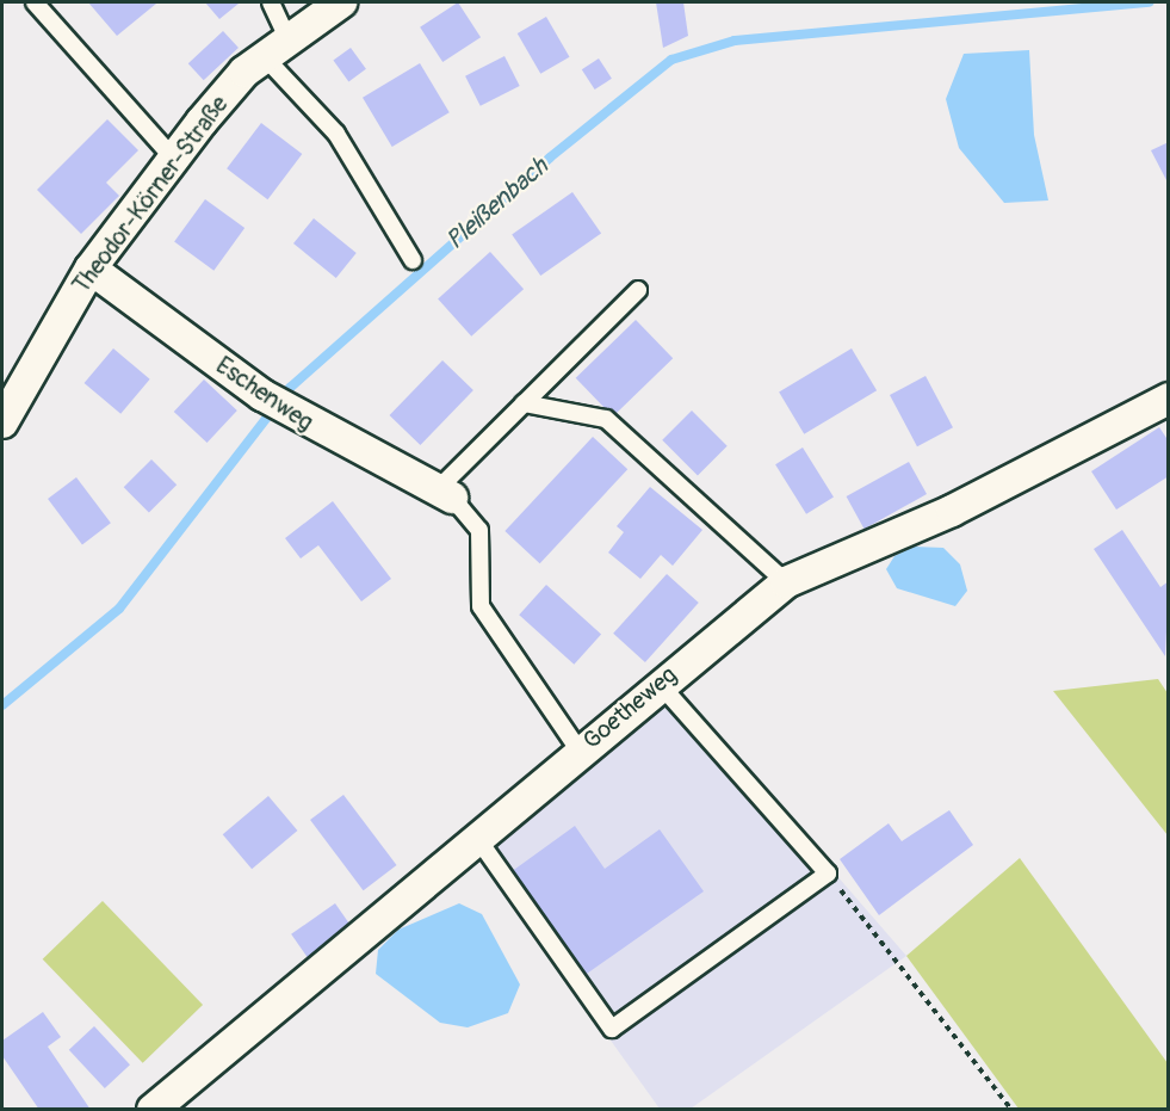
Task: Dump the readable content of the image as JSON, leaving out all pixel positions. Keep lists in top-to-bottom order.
{
  "streets": {
    "street": ["Theodor-Körner-Straße", "Eschenweg", "Goetheweg"]
  },
  "crossings": [
    ["Theodor-Körner-Straße", "Eschenweg"]
  ],
  "water": ["Pleißenbach"]
}
